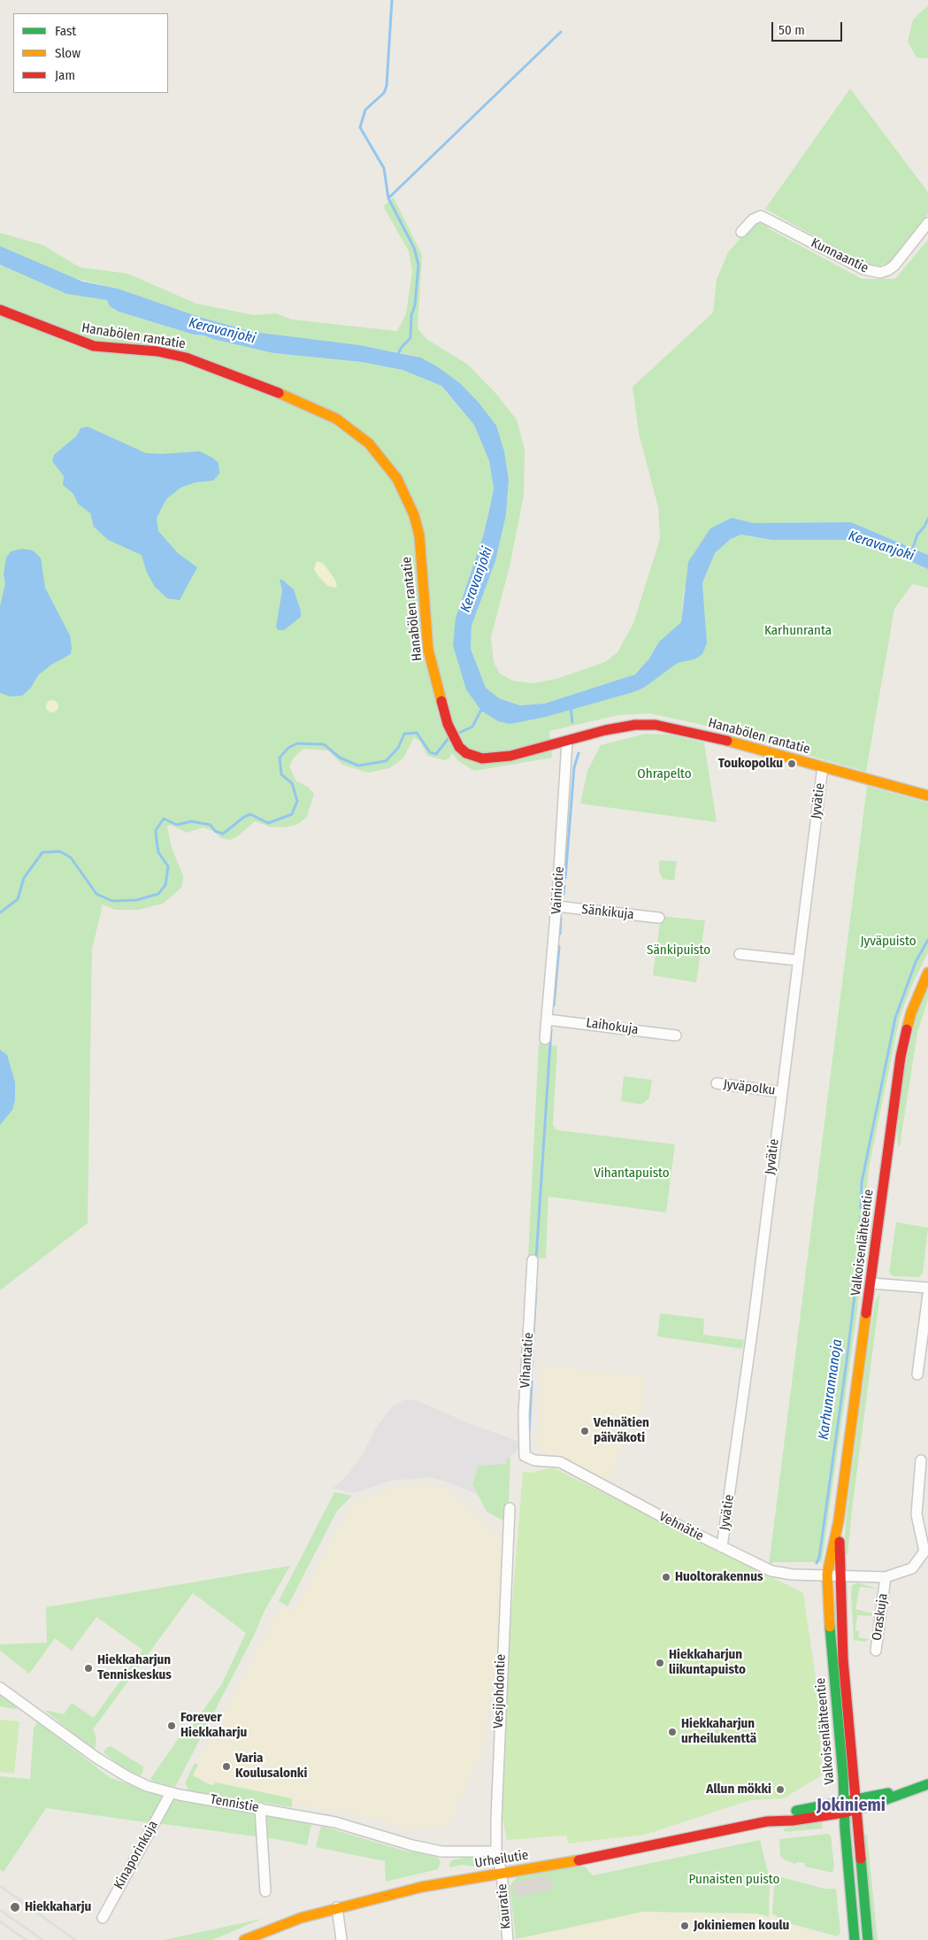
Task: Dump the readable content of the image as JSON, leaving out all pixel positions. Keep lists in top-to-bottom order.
{
  "streets": {
    "street": [
      "Kunnaantie",
      "Hanabölen rantatie",
      "Jyvätie",
      "Vainiotie",
      "Sänkikuja",
      "Laihokuja",
      "Jyväpolku",
      "Valkoisenlähteentie",
      "Vihantatie",
      "Vehnätie",
      "Oraskuja",
      "Vesijohdontie",
      "Tennistie",
      "Kinaporinkuja",
      "Urheilutie",
      "Kauratie"
    ]
  },
  "crossings": [
    ["Hanabölen rantatie", "Jyvätie"],
    ["Hanabölen rantatie", "Vainiotie"],
    ["Jyvätie", "Jyväpolku"],
    ["Jyvätie", "Vehnätie"],
    ["Vainiotie", "Sänkikuja"],
    ["Vainiotie", "Laihokuja"],
    ["Valkoisenlähteentie", "Vehnätie"],
    ["Valkoisenlähteentie", "Oraskuja"],
    ["Valkoisenlähteentie", "Urheilutie"],
    ["Vihantatie", "Vehnätie"],
    ["Vehnätie", "Oraskuja"],
    ["Vesijohdontie", "Tennistie"],
    ["Vesijohdontie", "Urheilutie"],
    ["Vesijohdontie", "Kauratie"],
    ["Tennistie", "Kinaporinkuja"],
    ["Urheilutie", "Kauratie"]
  ],
  "districts": ["Jokiniemi"],
  "water": ["Keravanjoki", "Karhunrannanoja"],
  "parks": [
    "Karhunranta",
    "Ohrapelto",
    "Jyväpuisto",
    "Sänkipuisto",
    "Vihantapuisto",
    "Punaisten puisto"
  ],
  "places": [
    "Toukopolku",
    "Vehnätien päiväkoti",
    "Huoltorakennus",
    "Hiekkaharjun liikuntapuisto",
    "Hiekkaharjun Tenniskeskus",
    "Forever Hiekkaharju",
    "Hiekkaharjun urheilukenttä",
    "Varia Koulusalonki",
    "Allun mökki",
    "Hiekkaharju",
    "Jokiniemen koulu"
  ],
  "legend": ["Fast", "Slow", "Jam"],
  "scale_bar": "50 m"
}
